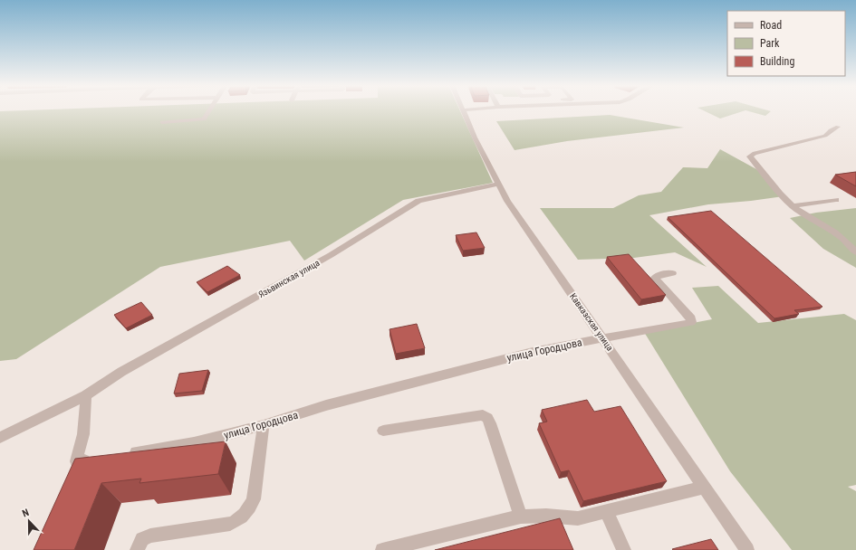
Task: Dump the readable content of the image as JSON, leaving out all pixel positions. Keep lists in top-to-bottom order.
{
  "streets": {
    "street": ["Язьвинская улица", "Кавказская улица", "улица Городцова"]
  },
  "crossings": [
    ["Язьвинская улица", "Кавказская улица"],
    ["Кавказская улица", "улица Городцова"]
  ],
  "legend": ["Road", "Park", "Building"],
  "north": "top"
}
